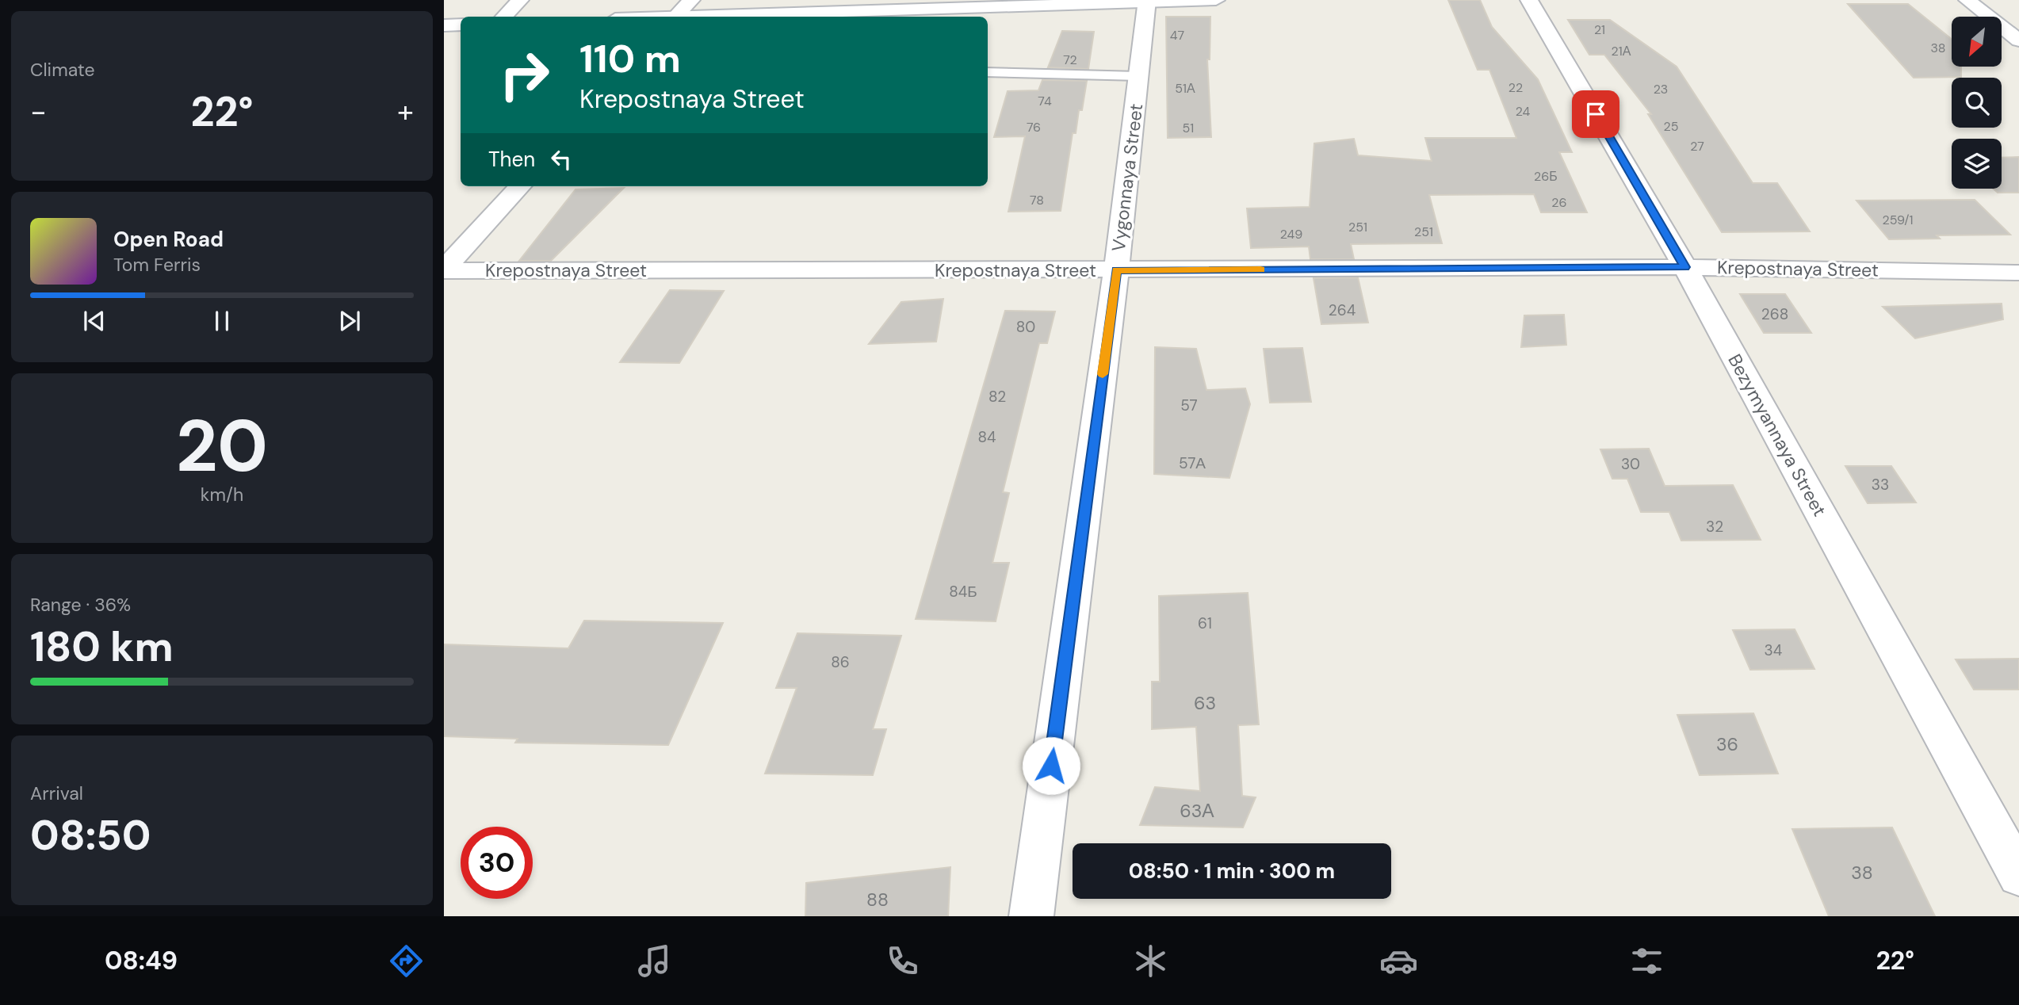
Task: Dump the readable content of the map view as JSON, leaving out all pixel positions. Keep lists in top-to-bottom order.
{
  "streets": {
    "street": ["Vygonnaya Street", "Krepostnaya Street", "Bezymyannaya Street"]
  },
  "crossings": [
    ["Vygonnaya Street", "Krepostnaya Street"],
    ["Krepostnaya Street", "Bezymyannaya Street"]
  ],
  "house_numbers": [
    "21",
    "47",
    "38",
    "21А",
    "72",
    "22",
    "51А",
    "23",
    "74",
    "24",
    "25",
    "76",
    "51",
    "27",
    "26Б",
    "78",
    "26",
    "259/1",
    "251",
    "251",
    "249",
    "264",
    "268",
    "80",
    "82",
    "57",
    "84",
    "57А",
    "30",
    "33",
    "32",
    "84Б",
    "61",
    "34",
    "86",
    "63",
    "36",
    "63А",
    "38",
    "88"
  ],
  "north": "bottom left",
  "page": {
    "tile": [
      "Climate",
      ["20", "km/h"],
      ["Range · 36%", "180 km"],
      ["Arrival", "08:50"]
    ],
    "turn": ["110 m", "Krepostnaya Street"],
    "heat": ["−", "22°", "+"],
    "then": "Then",
    "song": ["Open Road", "Tom Ferris"],
    "limit": "30",
    "trip": "08:50 · 1 min · 300 m",
    "tabs": ["08:49", "22°"]
  }
}
